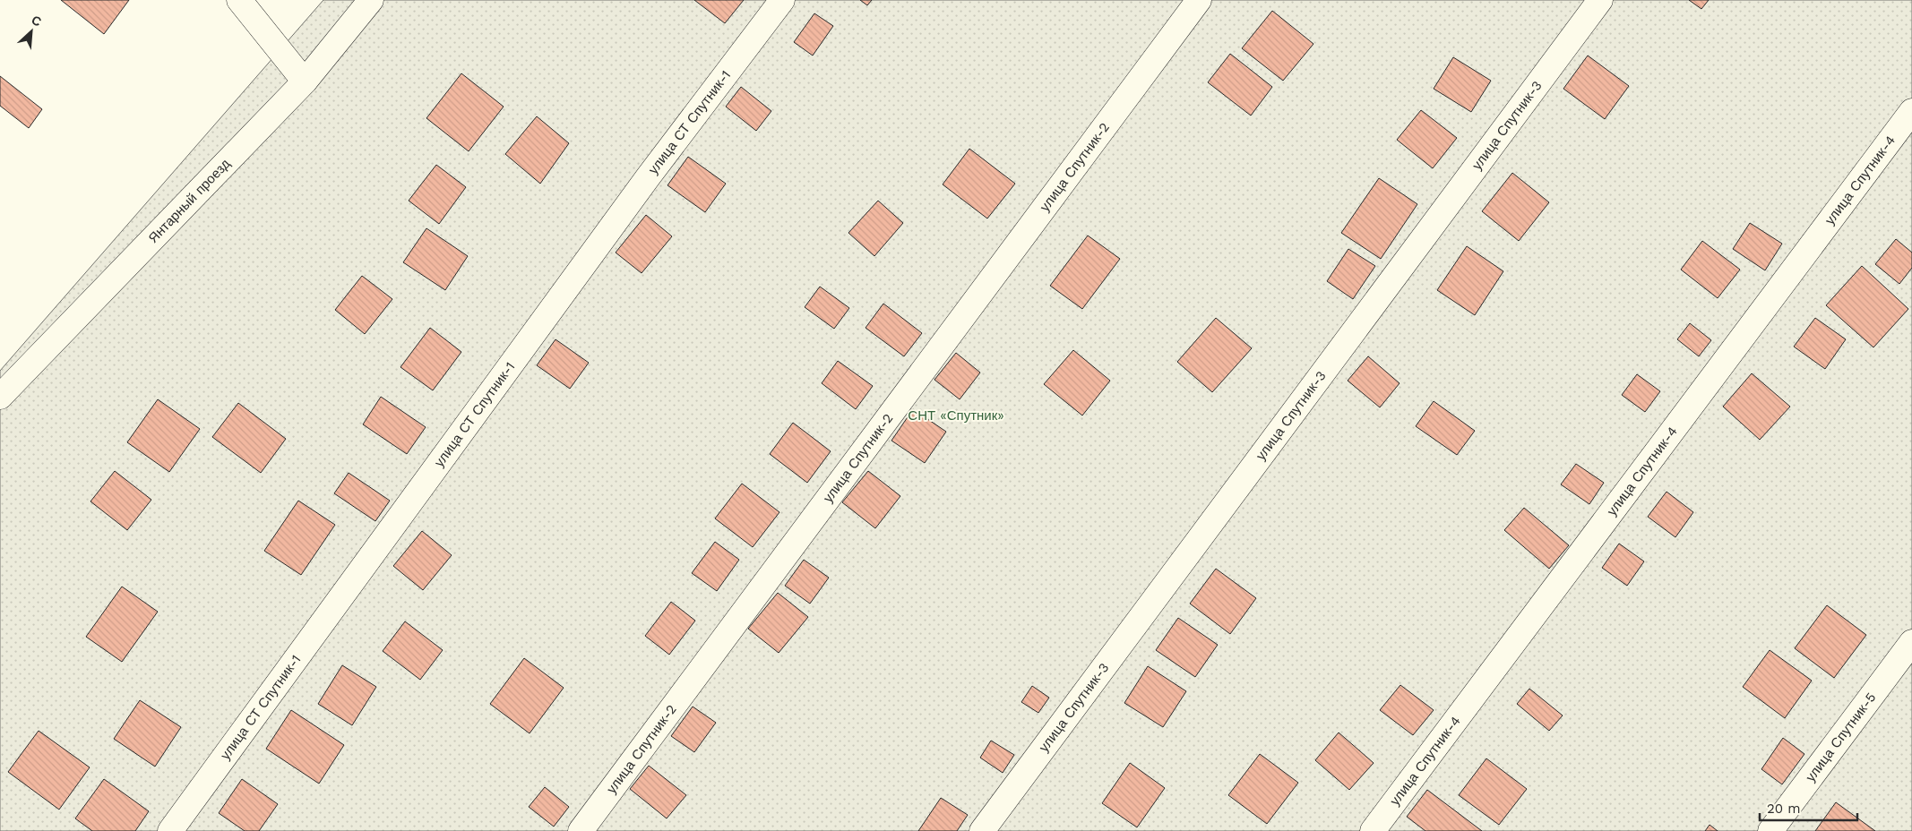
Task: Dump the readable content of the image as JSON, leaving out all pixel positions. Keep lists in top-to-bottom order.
{
  "streets": {
    "street": [
      "улица СТ Спутник-1",
      "улица Спутник-3",
      "улица Спутник-2",
      "улица Спутник-4",
      "Янтарный проезд",
      "улица Спутник-5"
    ]
  },
  "parks": ["СНТ «Спутник»"],
  "scale_bar": "20 m",
  "north": "top right"
}
